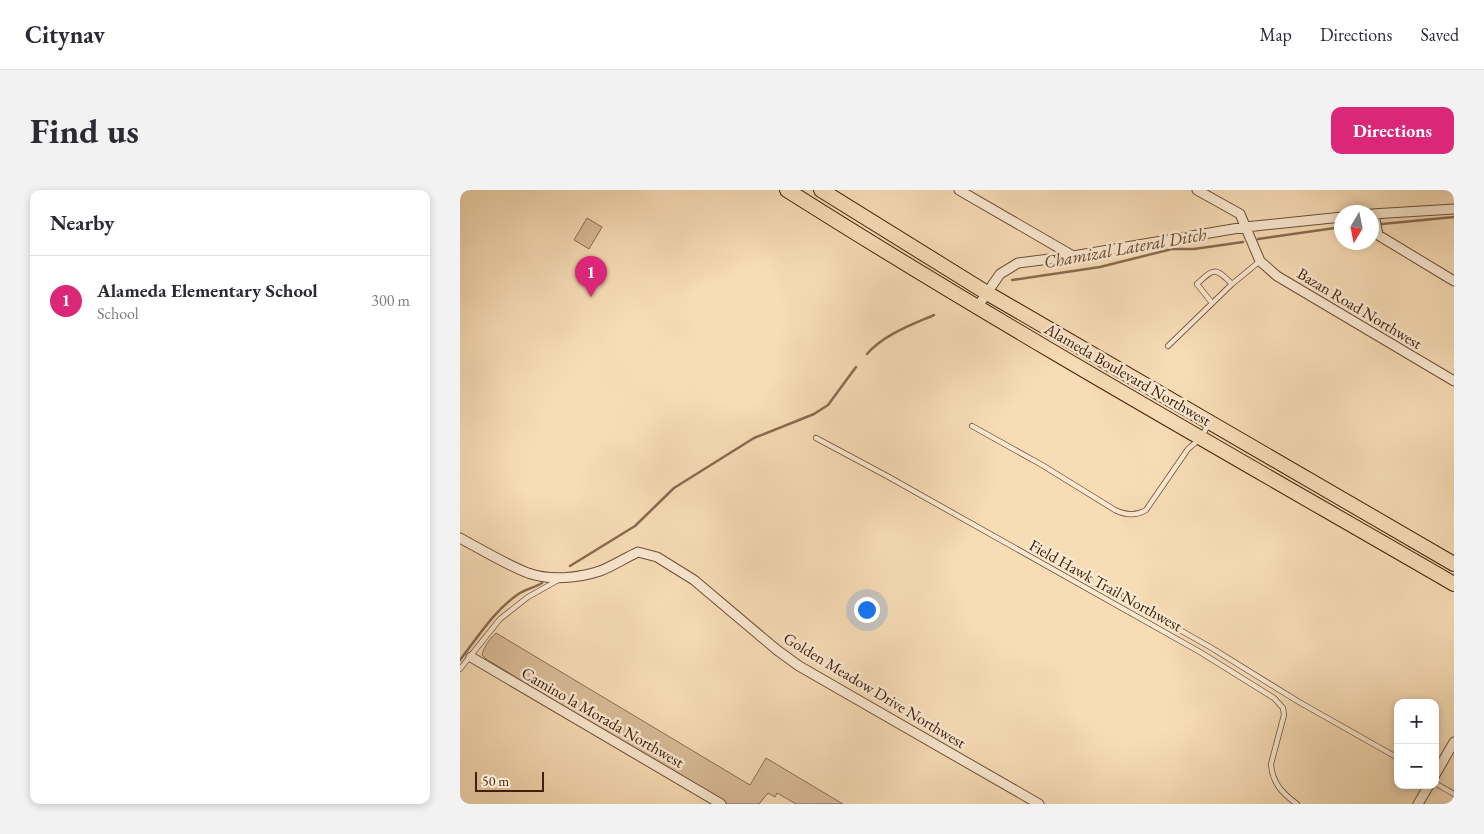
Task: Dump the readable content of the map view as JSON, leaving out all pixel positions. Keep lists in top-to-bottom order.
{
  "streets": {
    "main road": ["Alameda Boulevard Northwest"],
    "street": ["Bazan Road Northwest", "Golden Meadow Drive Northwest", "Camino la Morada Northwest"],
    "lane": ["Field Hawk Trail Northwest"]
  },
  "water": ["Chamizal Lateral Ditch"],
  "scale_bar": "50 m",
  "north": "bottom",
  "page": {
    "header": "Citynav",
    "nav": ["Map", "Directions", "Saved"],
    "buttons": "Directions",
    "title": "Find us",
    "heading": "Nearby",
    "list": [
      {
        "mark": "1",
        "name": "Alameda Elementary School",
        "note": "School",
        "value": "300 m"
      }
    ],
    "pins": "1",
    "map_buttons": ["+", "−"],
    "scale": "50 m"
  }
}
